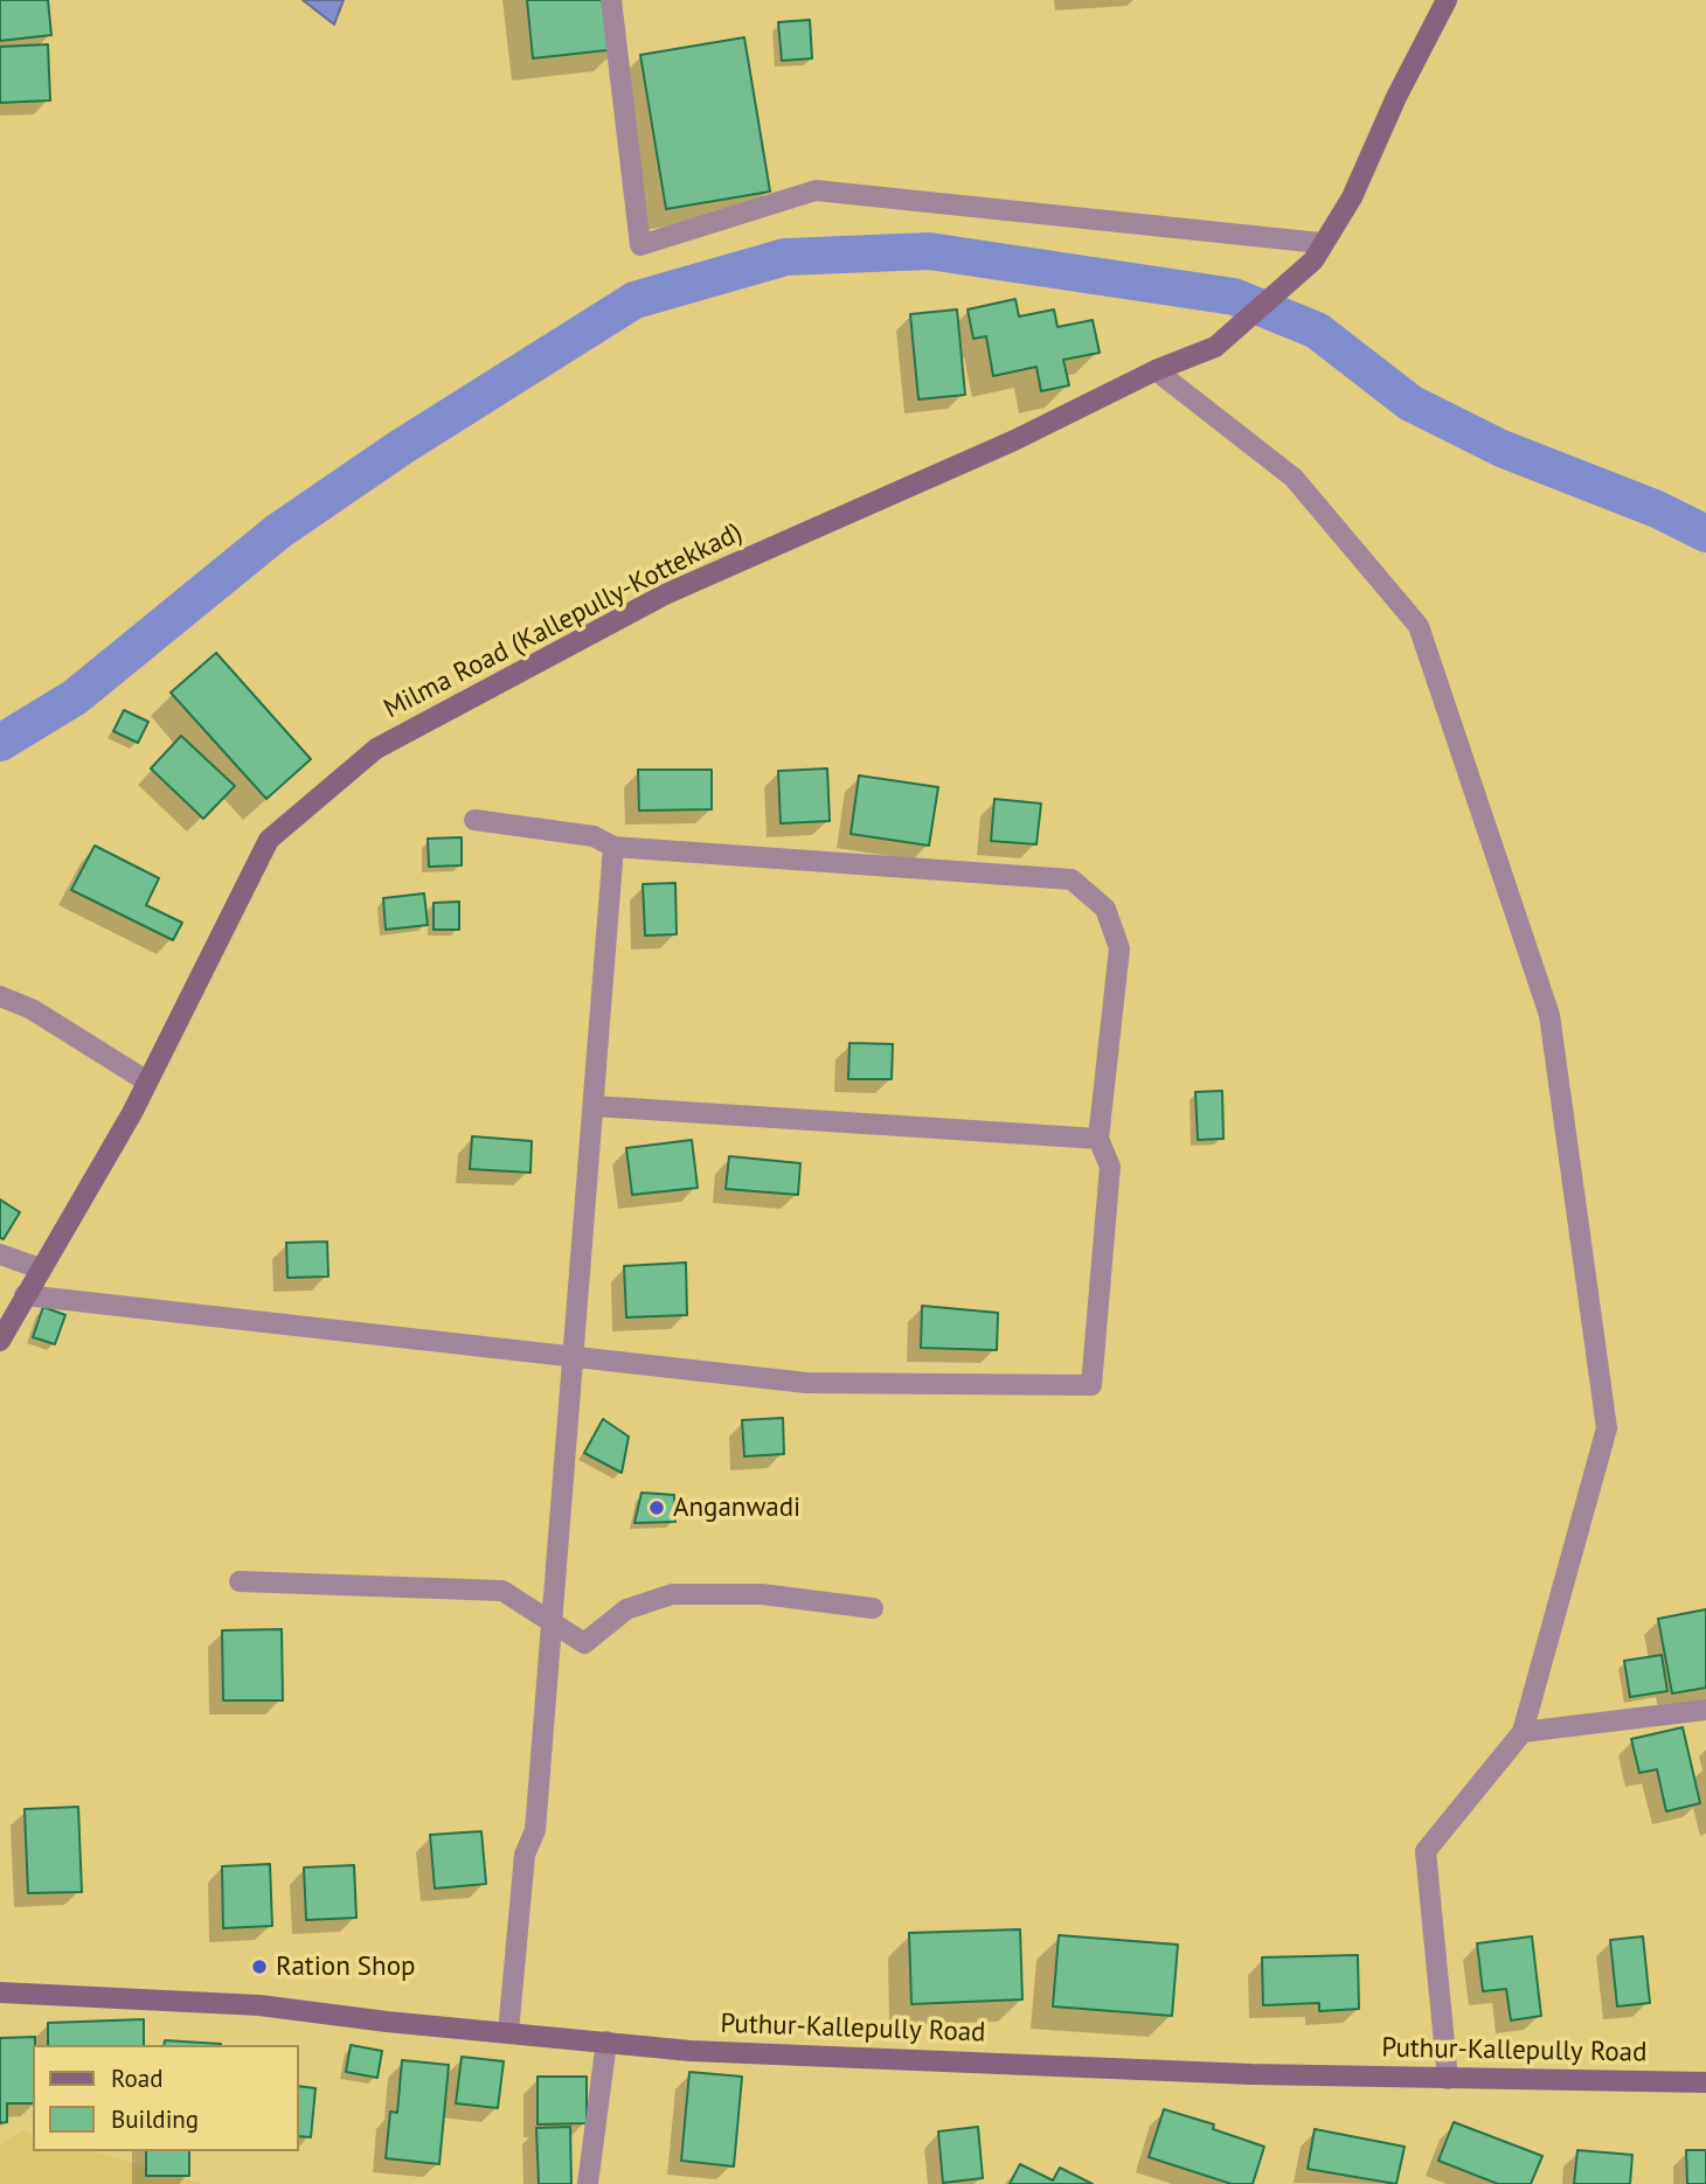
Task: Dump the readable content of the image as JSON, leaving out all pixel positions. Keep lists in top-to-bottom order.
{
  "streets": {
    "main road": ["Milma Road (Kallepully-Kottekkad)", "Puthur-Kallepully Road"]
  },
  "places": ["Anganwadi", "Ration Shop"],
  "legend": ["Road", "Building"]
}
